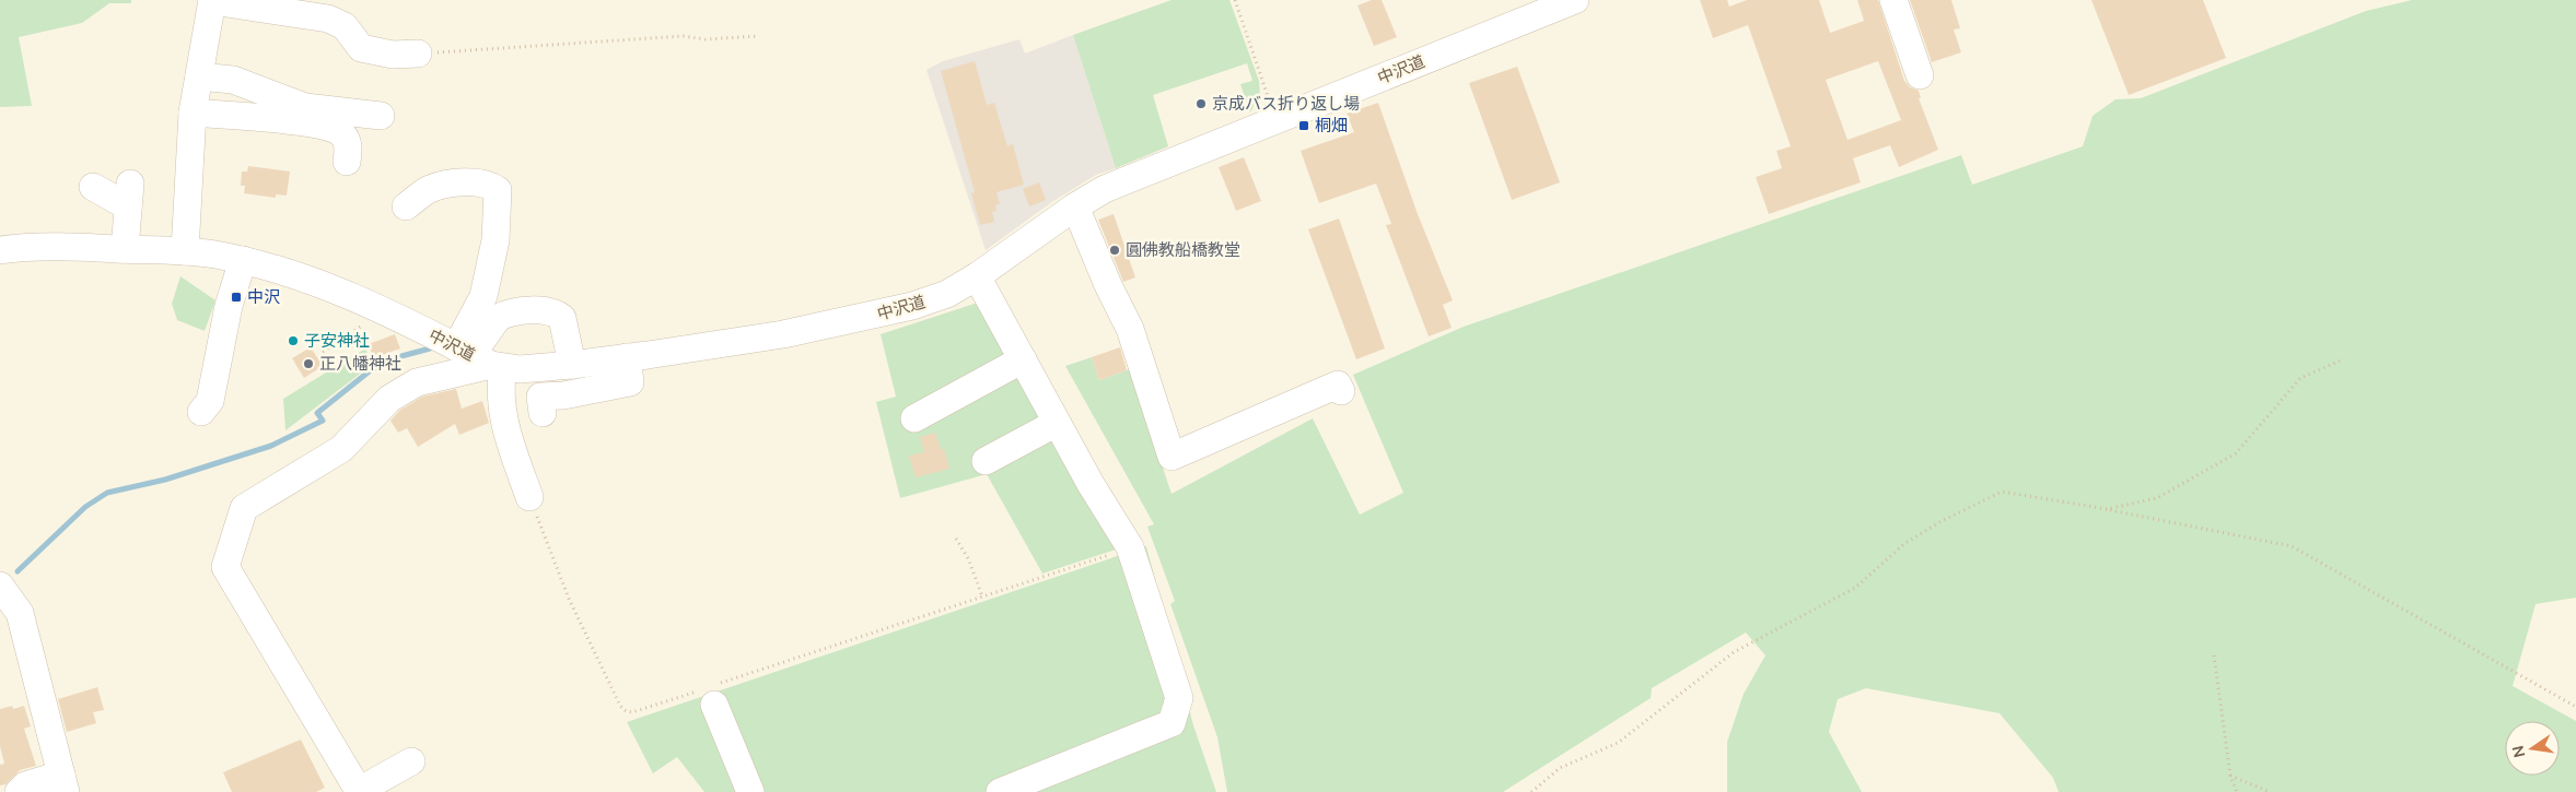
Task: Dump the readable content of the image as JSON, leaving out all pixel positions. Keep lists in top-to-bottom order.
{
  "streets": {
    "street": ["中沢道"]
  },
  "places": {
    "other": [
      "京成バス折り返し場",
      "圓佛教船橋教堂",
      "子安神社",
      "正八幡神社"
    ],
    "transit": ["桐畑", "中沢"]
  },
  "north": "left"
}
